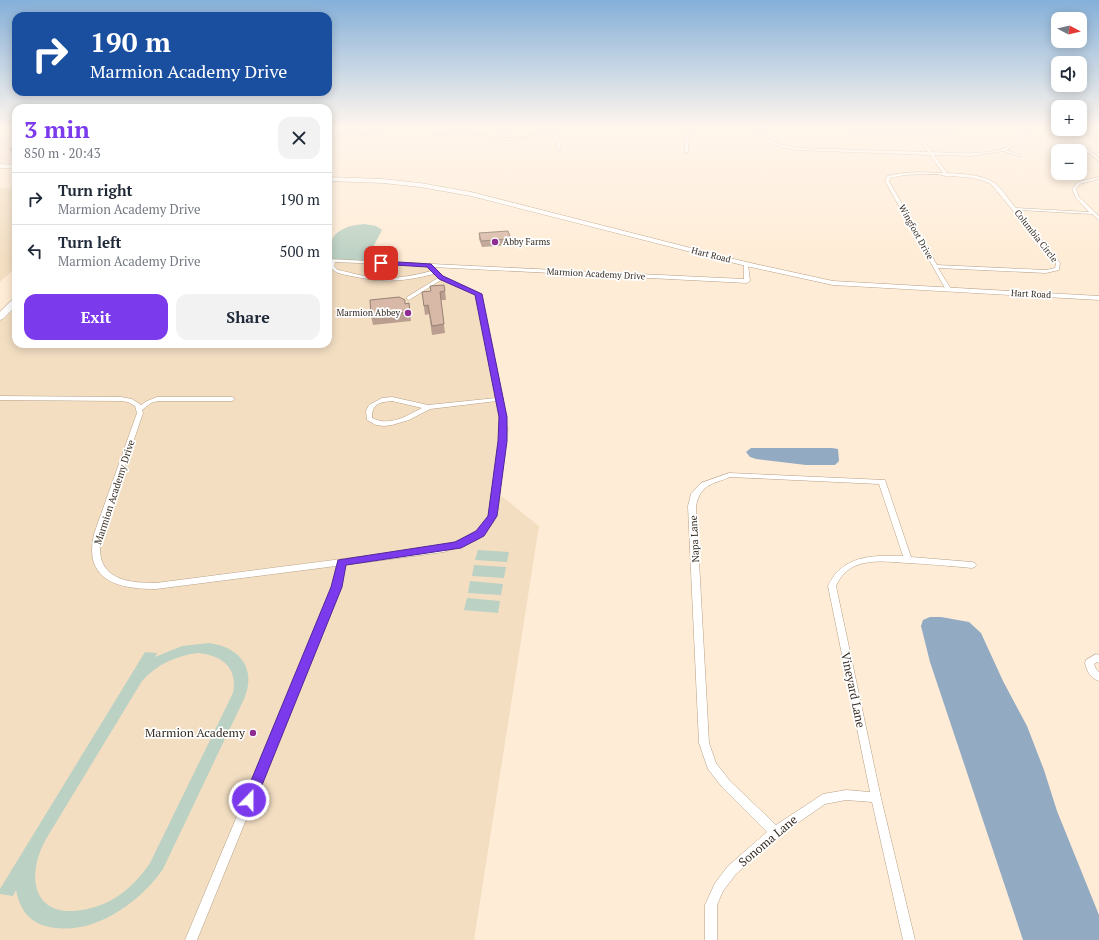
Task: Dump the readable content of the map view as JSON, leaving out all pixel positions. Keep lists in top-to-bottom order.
{
  "streets": {
    "street": [
      "Wingfoot Drive",
      "Columbia Circle",
      "Hart Road",
      "Marmion Academy Drive",
      "Napa Lane",
      "Vineyard Lane",
      "Sonoma Lane"
    ]
  },
  "crossings": [
    ["Wingfoot Drive", "Columbia Circle"],
    ["Wingfoot Drive", "Hart Road"],
    ["Hart Road", "Marmion Academy Drive"],
    ["Napa Lane", "Vineyard Lane"],
    ["Napa Lane", "Sonoma Lane"],
    ["Vineyard Lane", "Sonoma Lane"]
  ],
  "places": ["Abby Farms", "Marmion Abbey", "Marmion Academy"],
  "north": "right",
  "page": {
    "map_buttons": ["+", "−"],
    "turn": ["190 m", "Marmion Academy Drive"],
    "heading": ["3 min", "850 m · 20:43"],
    "list": [
      {
        "name": "Turn right",
        "note": "Marmion Academy Drive",
        "value": "190 m"
      },
      {
        "name": "Turn left",
        "note": "Marmion Academy Drive",
        "value": "500 m"
      }
    ],
    "buttons": ["Exit", "Share"]
  }
}
